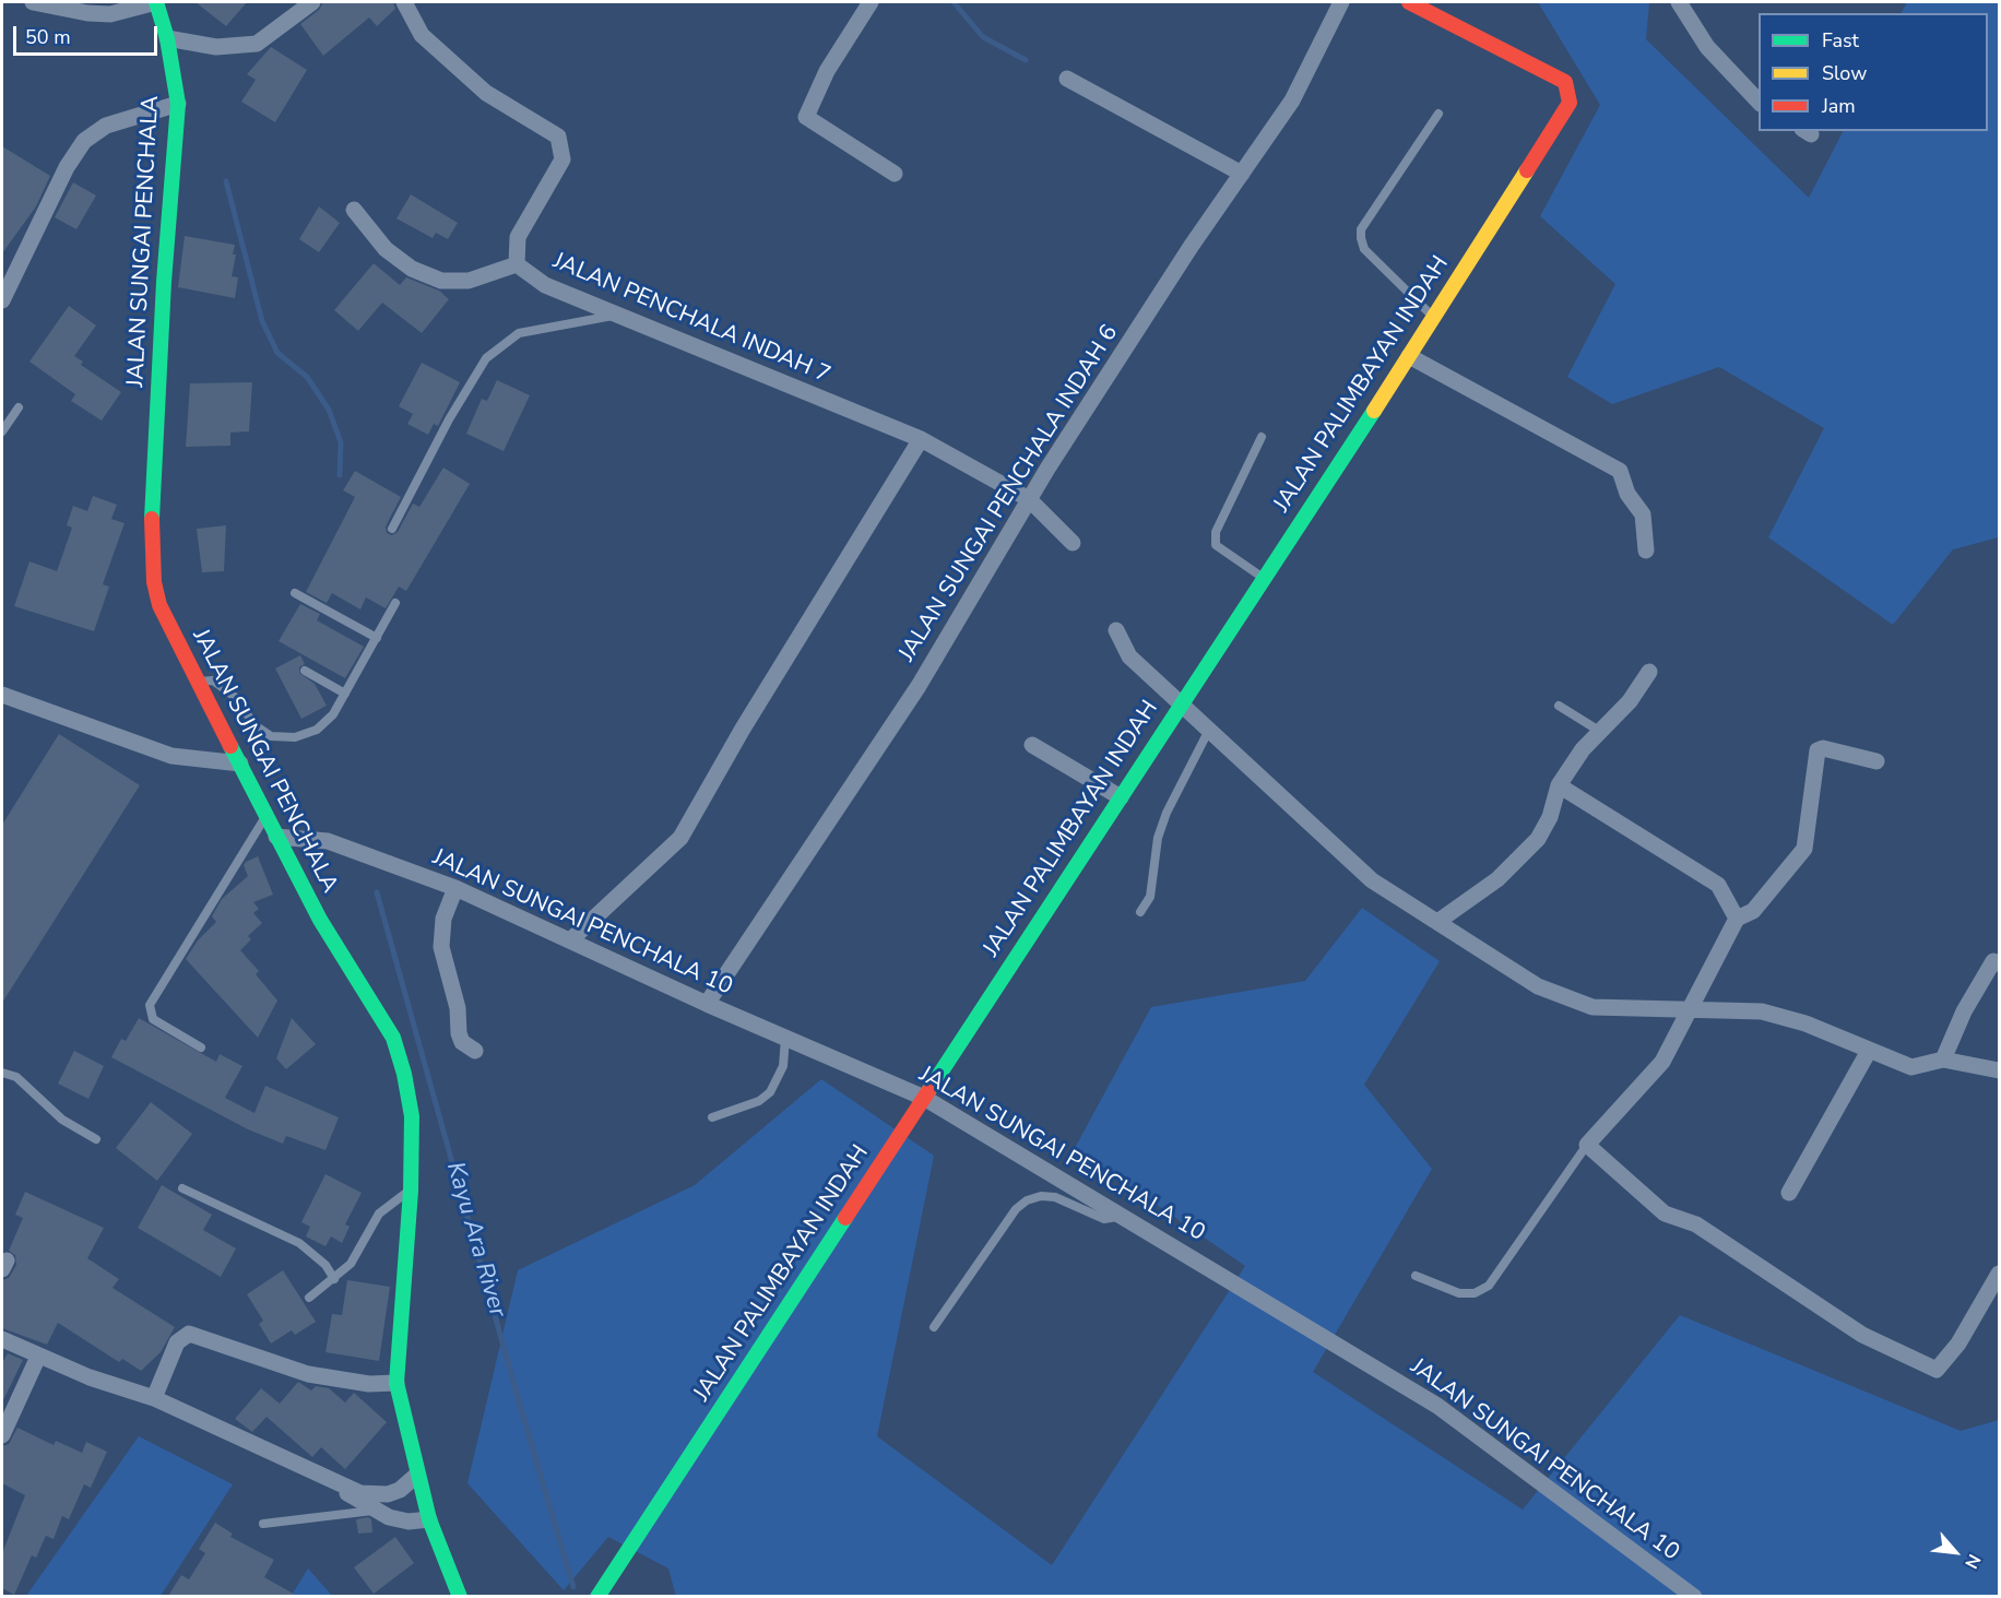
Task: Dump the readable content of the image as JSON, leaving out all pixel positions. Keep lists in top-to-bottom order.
{
  "streets": {
    "street": [
      "JALAN SUNGAI PENCHALA",
      "JALAN PENCHALA INDAH 7",
      "JALAN PALIMBAYAN INDAH",
      "JALAN SUNGAI PENCHALA INDAH 6",
      "JALAN SUNGAI PENCHALA 10"
    ]
  },
  "crossings": [
    ["JALAN SUNGAI PENCHALA", "JALAN SUNGAI PENCHALA 10"],
    ["JALAN PENCHALA INDAH 7", "JALAN SUNGAI PENCHALA INDAH 6"],
    ["JALAN PALIMBAYAN INDAH", "JALAN SUNGAI PENCHALA 10"],
    ["JALAN SUNGAI PENCHALA INDAH 6", "JALAN SUNGAI PENCHALA 10"]
  ],
  "water": ["Kayu Ara River"],
  "legend": ["Fast", "Slow", "Jam"],
  "scale_bar": "50 m",
  "north": "bottom right"
}
